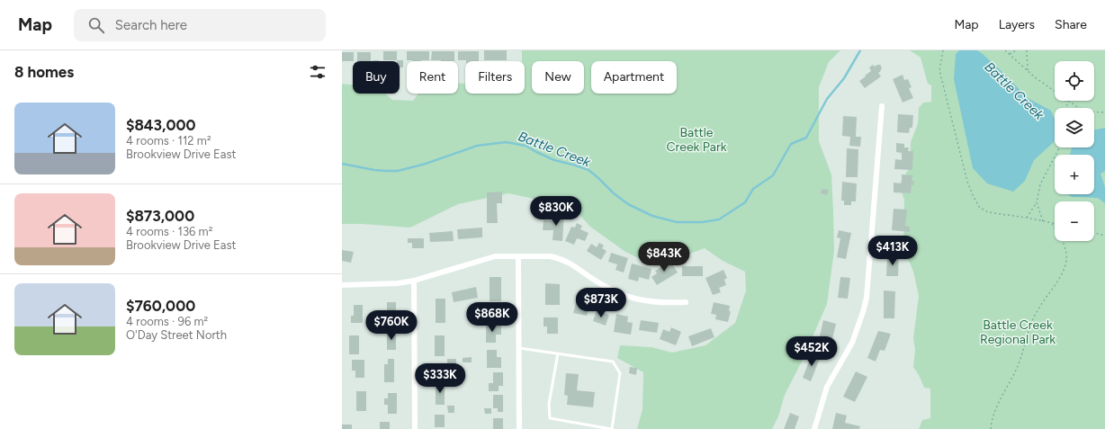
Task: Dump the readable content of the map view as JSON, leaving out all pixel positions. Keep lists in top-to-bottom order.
{
  "water": ["Battle Creek"],
  "parks": ["Battle Creek Park", "Battle Creek Regional Park"],
  "page": {
    "header": "Map",
    "search": "Search here",
    "nav": ["Map", "Layers", "Share"],
    "heading": "8 homes",
    "map_buttons": ["+", "−"],
    "chip": [
      "Buy",
      "Rent",
      "Filters",
      "New",
      "Apartment"
    ],
    "list": [
      {
        "name": "$843,000",
        "note": "4 rooms · 112 m² · Brookview Drive East"
      },
      {
        "name": "$873,000",
        "note": "4 rooms · 136 m² · Brookview Drive East"
      },
      {
        "name": "$760,000",
        "note": "4 rooms · 96 m² · O'Day Street North"
      }
    ],
    "price": [
      "$830K",
      "$413K",
      "$843K",
      "$873K",
      "$868K",
      "$760K",
      "$452K",
      "$333K"
    ]
  }
}
